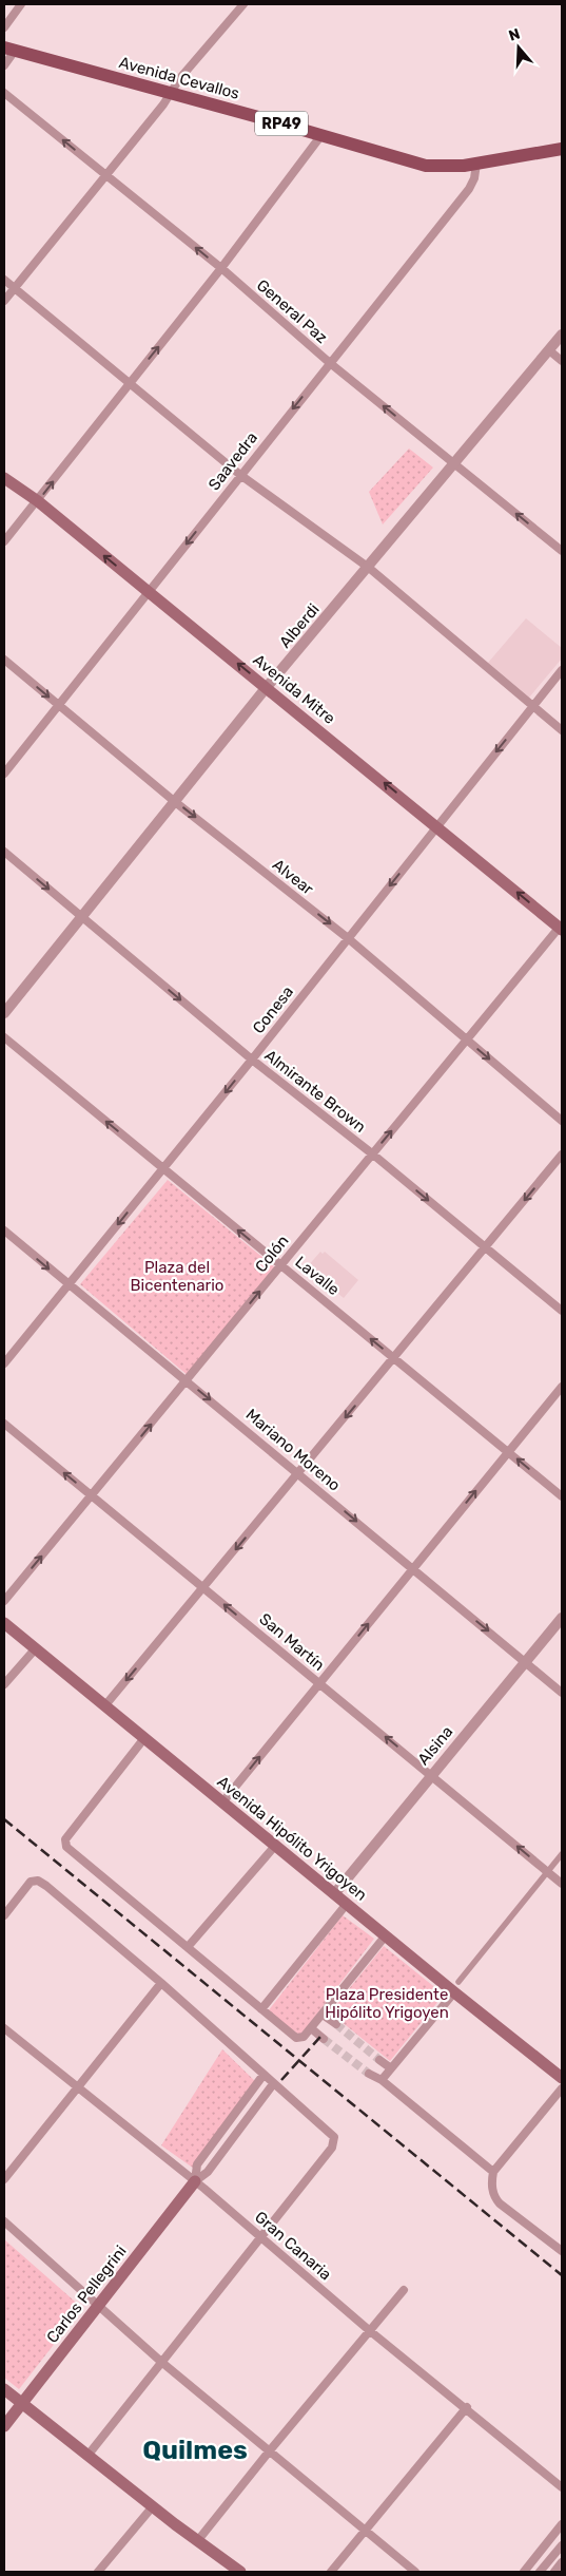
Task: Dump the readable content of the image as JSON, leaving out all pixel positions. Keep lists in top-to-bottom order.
{
  "streets": {
    "main road": [
      "Avenida Cevallos",
      "RP49",
      "Avenida Mitre",
      "Avenida Hipólito Yrigoyen",
      "Carlos Pellegrini"
    ],
    "street": [
      "General Paz",
      "Saavedra",
      "Alberdi",
      "Alvear",
      "Conesa",
      "Almirante Brown",
      "Colón",
      "Lavalle",
      "Mariano Moreno",
      "San Martín",
      "Alsina",
      "Gran Canaria"
    ]
  },
  "crossings": [
    ["Avenida Cevallos", "Saavedra"],
    ["General Paz", "Saavedra"],
    ["General Paz", "Alberdi"],
    ["Saavedra", "Avenida Mitre"],
    ["Saavedra", "Alvear"],
    ["Alberdi", "Avenida Mitre"],
    ["Alberdi", "Alvear"],
    ["Alberdi", "Almirante Brown"],
    ["Avenida Mitre", "Conesa"],
    ["Avenida Mitre", "Colón"],
    ["Alvear", "Conesa"],
    ["Alvear", "Colón"],
    ["Conesa", "Almirante Brown"],
    ["Conesa", "Lavalle"],
    ["Conesa", "Mariano Moreno"],
    ["Almirante Brown", "Colón"],
    ["Colón", "Lavalle"],
    ["Colón", "Mariano Moreno"],
    ["Colón", "San Martín"],
    ["Mariano Moreno", "Alsina"],
    ["San Martín", "Alsina"],
    ["Alsina", "Avenida Hipólito Yrigoyen"],
    ["Gran Canaria", "Carlos Pellegrini"]
  ],
  "one_way": [
    "General Paz",
    "Saavedra",
    "Avenida Mitre",
    "Alvear",
    "Conesa",
    "Almirante Brown",
    "Colón",
    "Lavalle",
    "Mariano Moreno",
    "San Martín"
  ],
  "districts": ["Quilmes"],
  "parks": ["Plaza del Bicentenario", "Plaza Presidente Hipólito Yrigoyen"],
  "north": "top"
}
